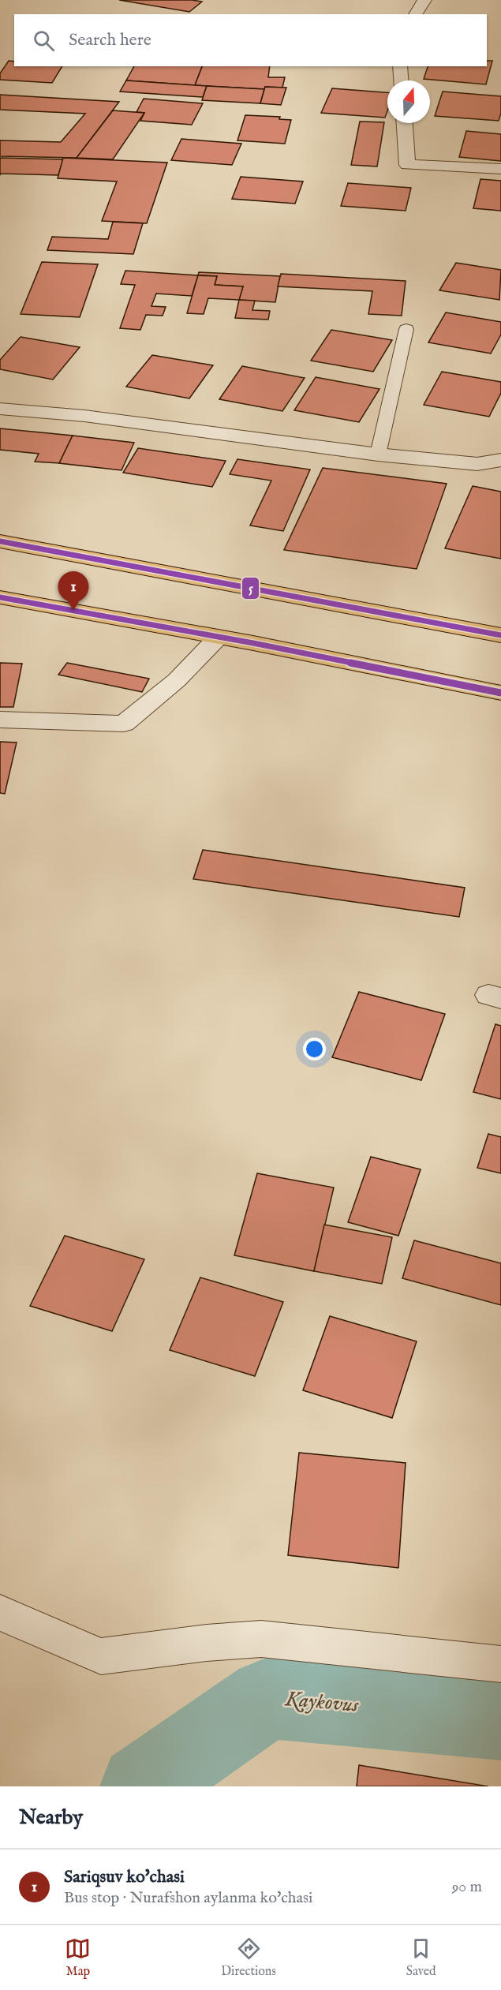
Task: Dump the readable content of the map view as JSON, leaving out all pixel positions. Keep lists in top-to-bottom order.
{
  "water": ["Kaykovus"],
  "lines": ["transit line 5"],
  "north": "top",
  "page": {
    "search": "Search here",
    "pins": "1",
    "heading": "Nearby",
    "list": [
      {
        "mark": "1",
        "name": "Sariqsuv ko'chasi",
        "note": "Bus stop · Nurafshon aylanma ko'chasi",
        "value": "90 m"
      }
    ],
    "nav": ["Map", "Directions", "Saved"]
  }
}
